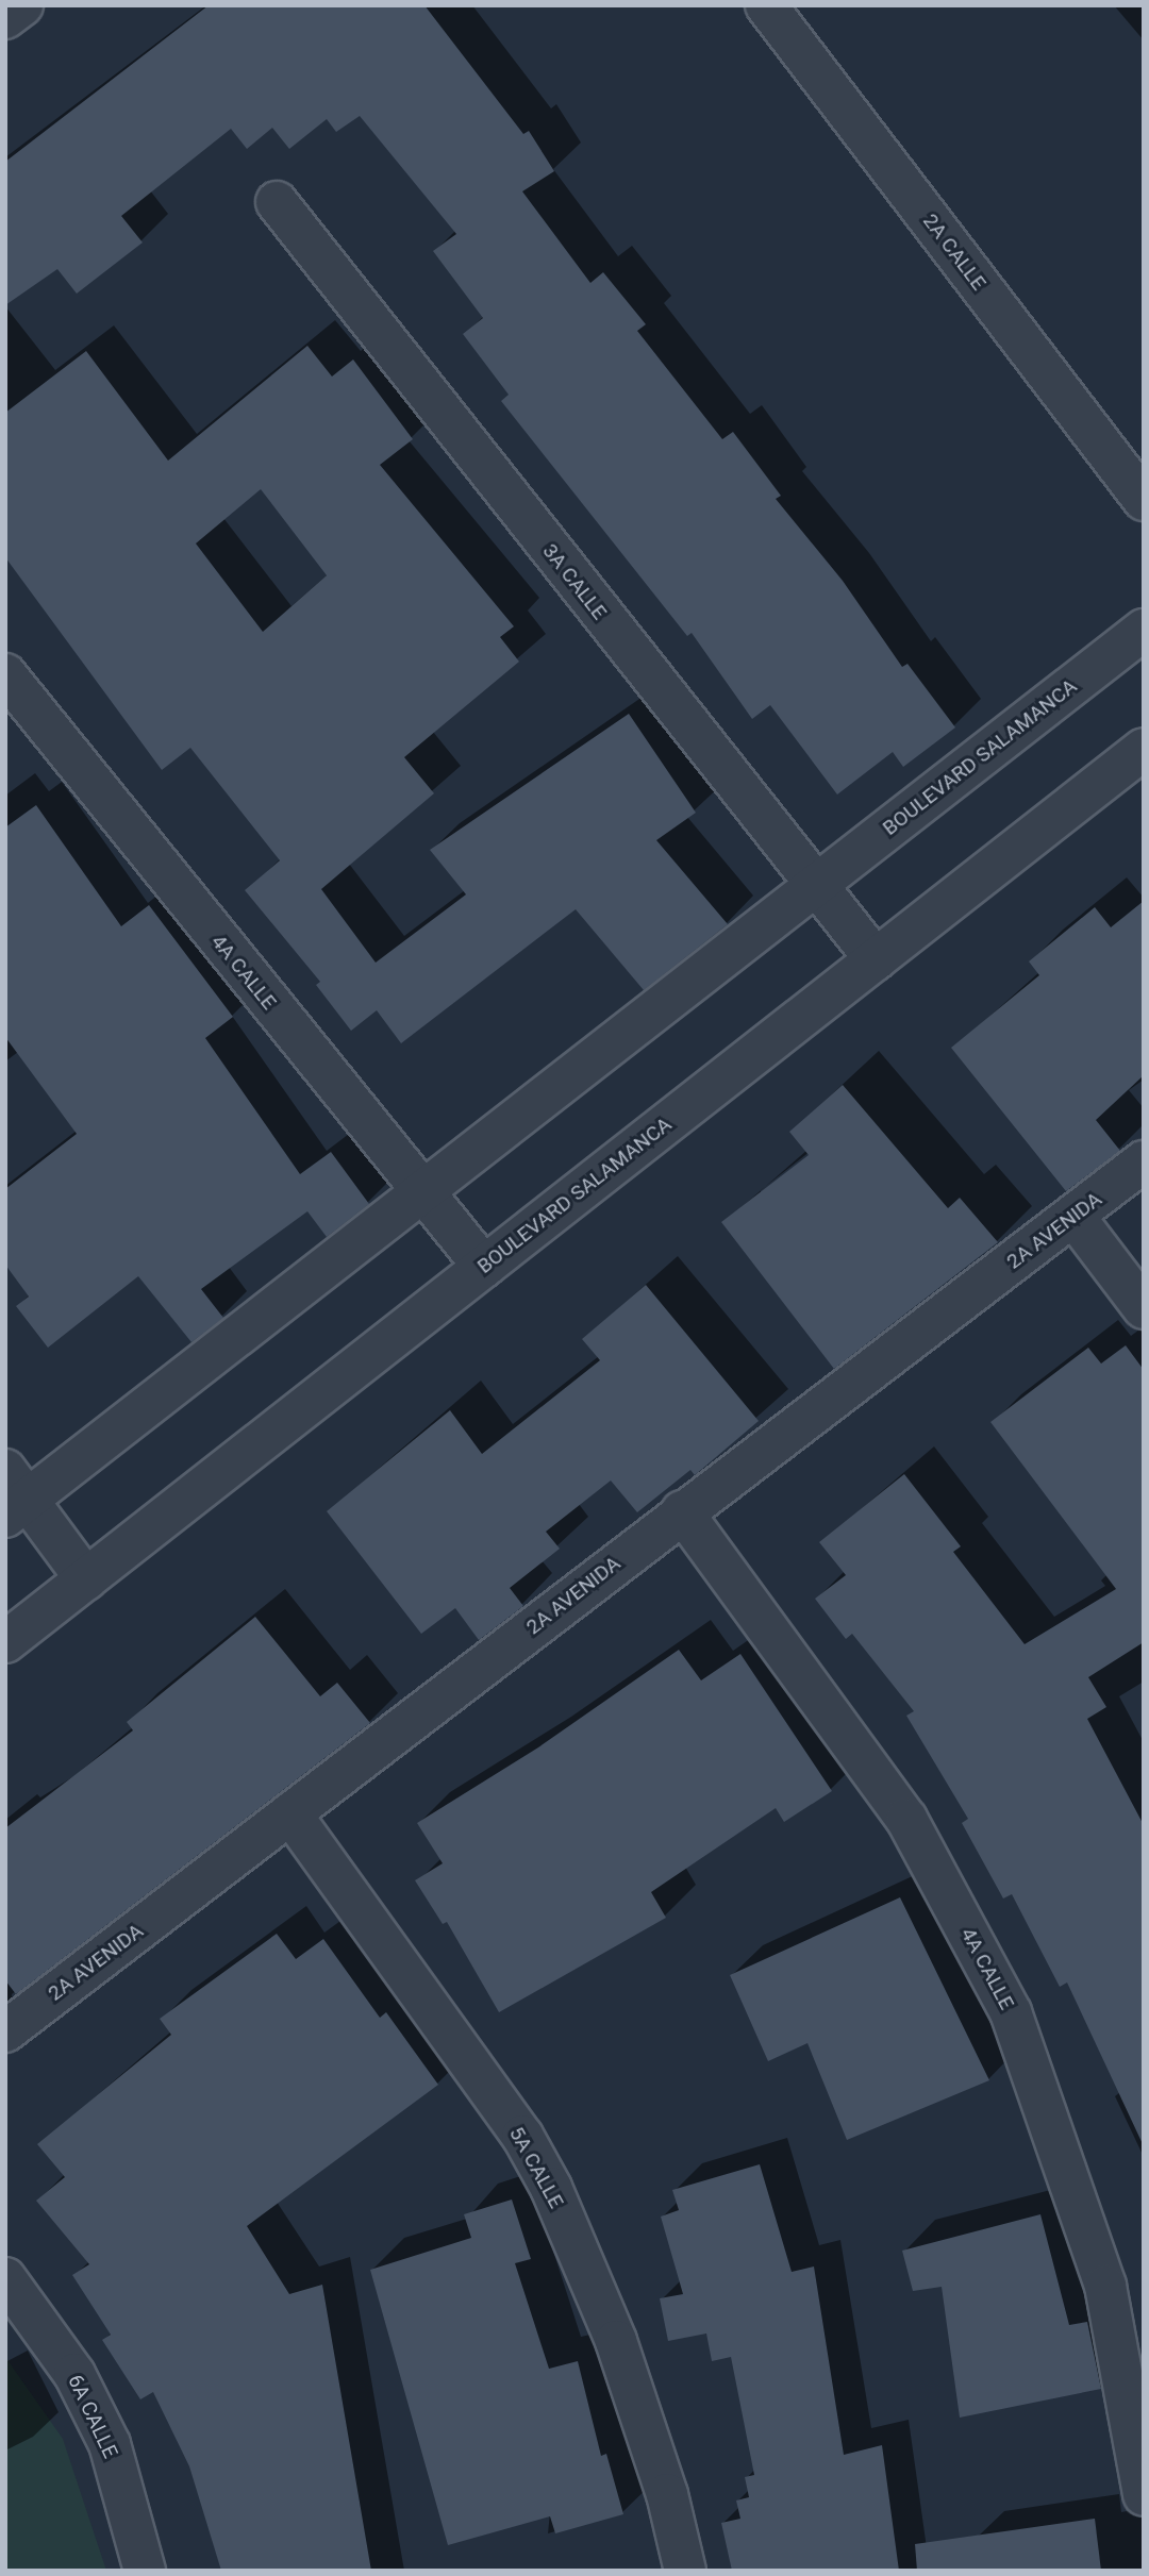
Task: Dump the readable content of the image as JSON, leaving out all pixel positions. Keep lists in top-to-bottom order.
{
  "streets": {
    "street": [
      "2A CALLE",
      "3A CALLE",
      "BOULEVARD SALAMANCA",
      "4A CALLE",
      "2A AVENIDA",
      "5A CALLE",
      "6A CALLE"
    ]
  },
  "crossings": [
    ["3A CALLE", "BOULEVARD SALAMANCA"],
    ["BOULEVARD SALAMANCA", "4A CALLE"],
    ["4A CALLE", "2A AVENIDA"],
    ["2A AVENIDA", "5A CALLE"]
  ]
}
